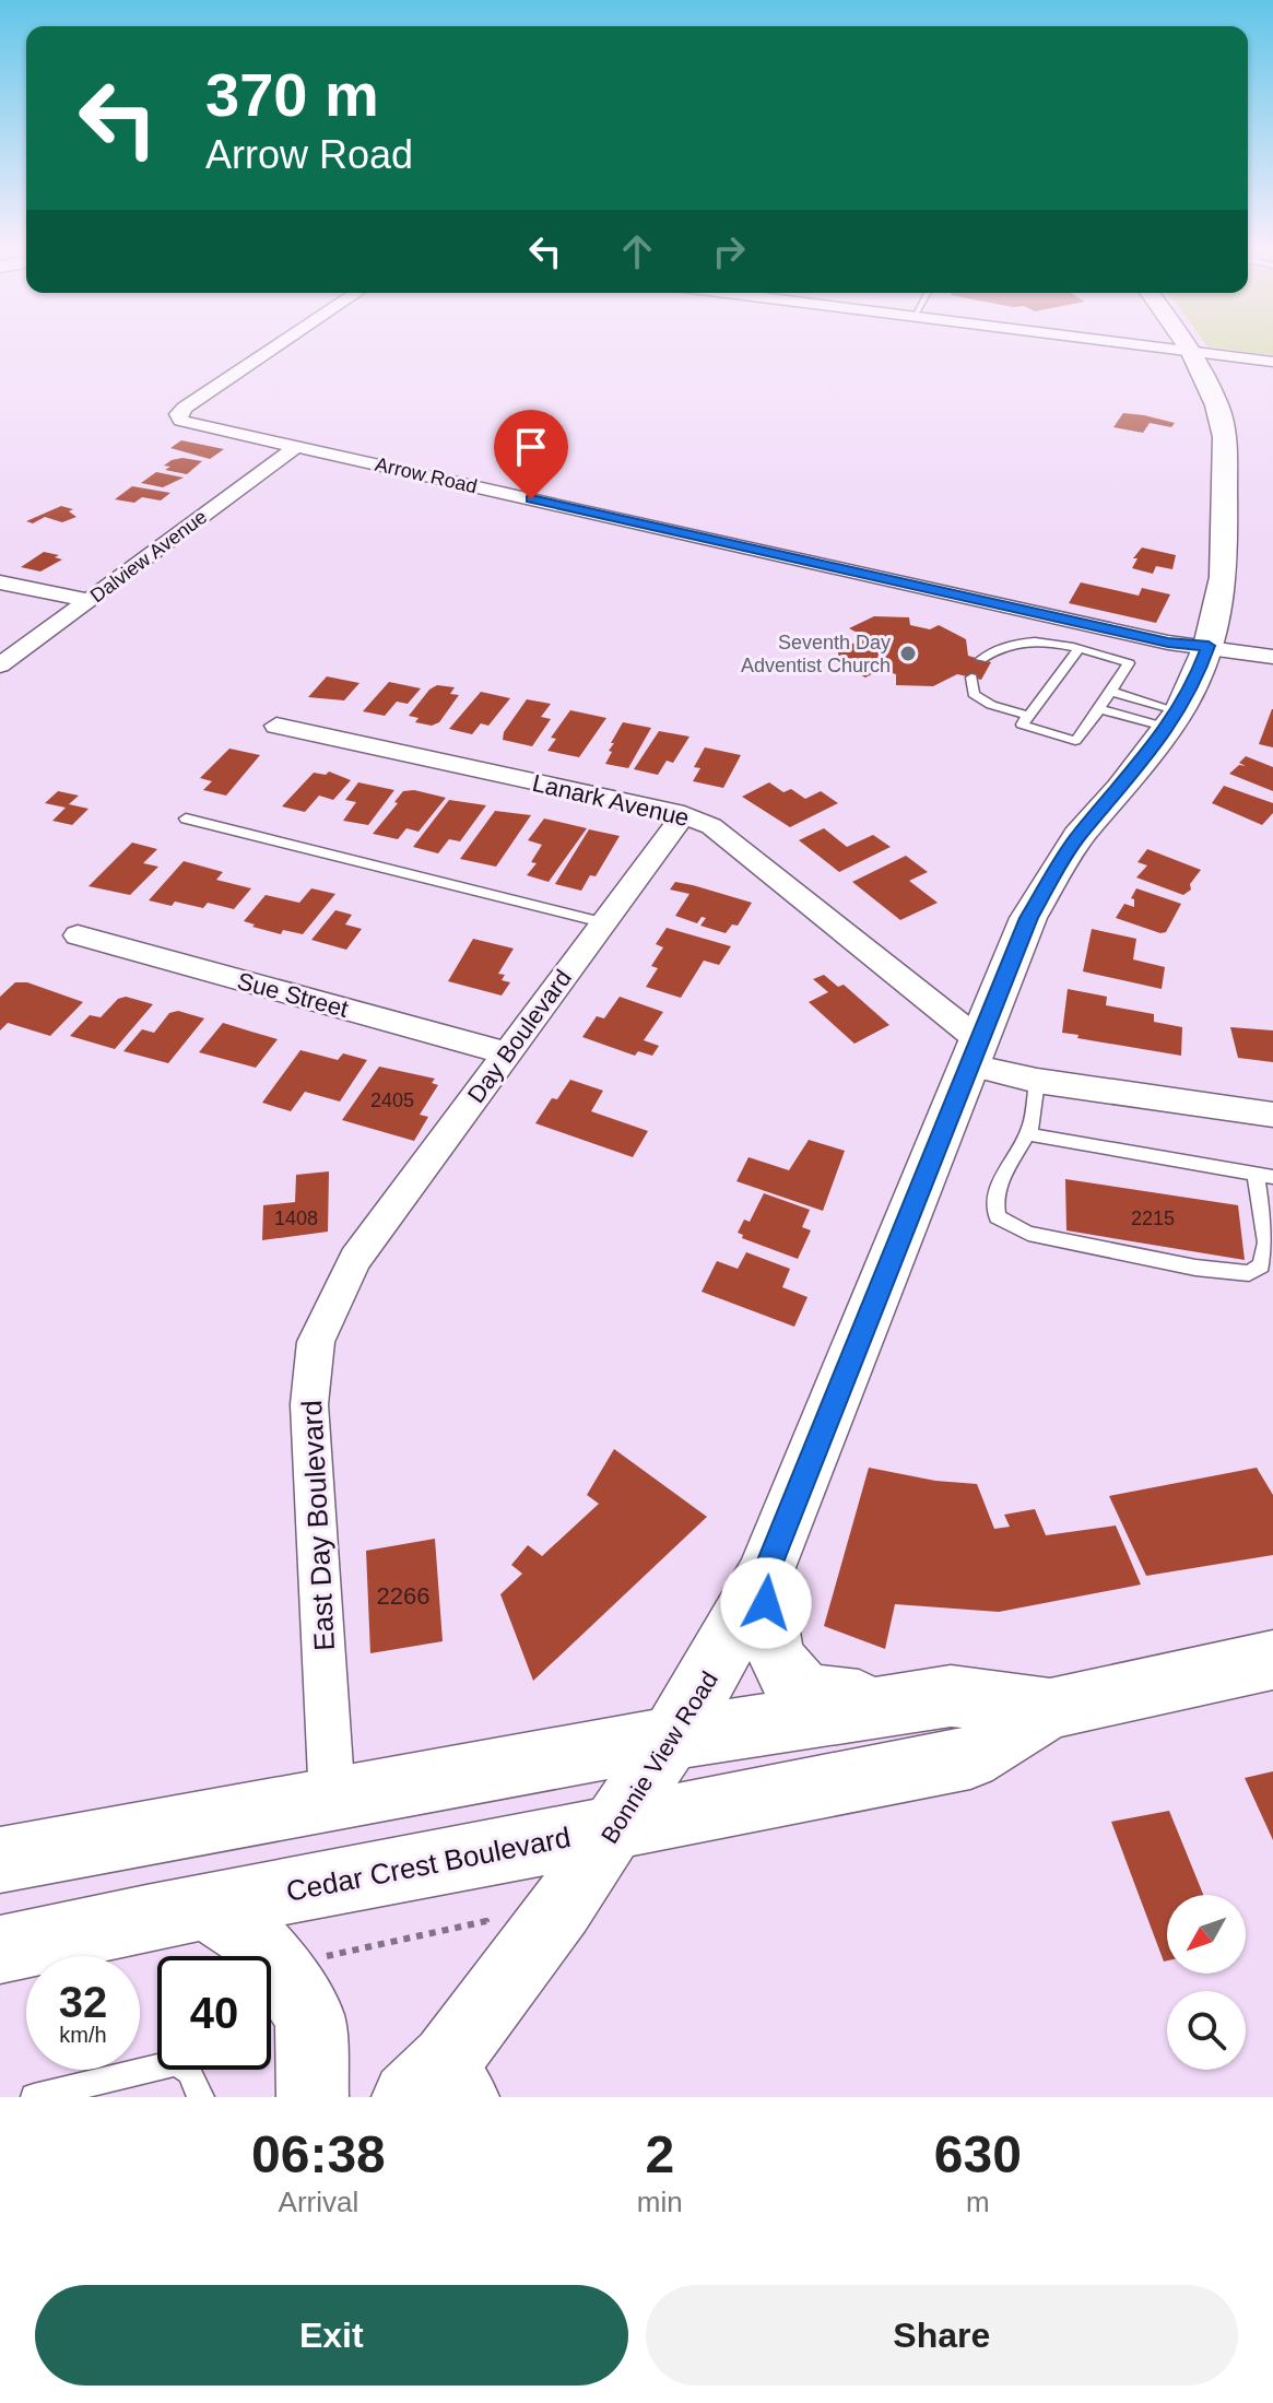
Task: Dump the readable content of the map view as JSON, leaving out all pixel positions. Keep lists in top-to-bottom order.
{
  "streets": {
    "street": [
      "Arrow Road",
      "Dalview Avenue",
      "Lanark Avenue",
      "Sue Street",
      "Day Boulevard",
      "East Day Boulevard",
      "Bonnie View Road",
      "Cedar Crest Boulevard"
    ]
  },
  "crossings": [
    ["Arrow Road", "Dalview Avenue"],
    ["Arrow Road", "Bonnie View Road"],
    ["Lanark Avenue", "Day Boulevard"],
    ["Lanark Avenue", "Bonnie View Road"],
    ["Sue Street", "Day Boulevard"],
    ["Day Boulevard", "East Day Boulevard"],
    ["East Day Boulevard", "Cedar Crest Boulevard"],
    ["Bonnie View Road", "Cedar Crest Boulevard"]
  ],
  "places": ["Seventh Day Adventist Church"],
  "house_numbers": [
    "2405",
    "1408",
    "2215",
    "2266"
  ],
  "north": "bottom left",
  "page": {
    "turn": ["370 m", "Arrow Road"],
    "speed": "32 km/h",
    "limit": "40",
    "eta": [
      "06:38",
      "Arrival",
      "2",
      "min",
      "630",
      "m"
    ],
    "buttons": ["Exit", "Share"]
  }
}
